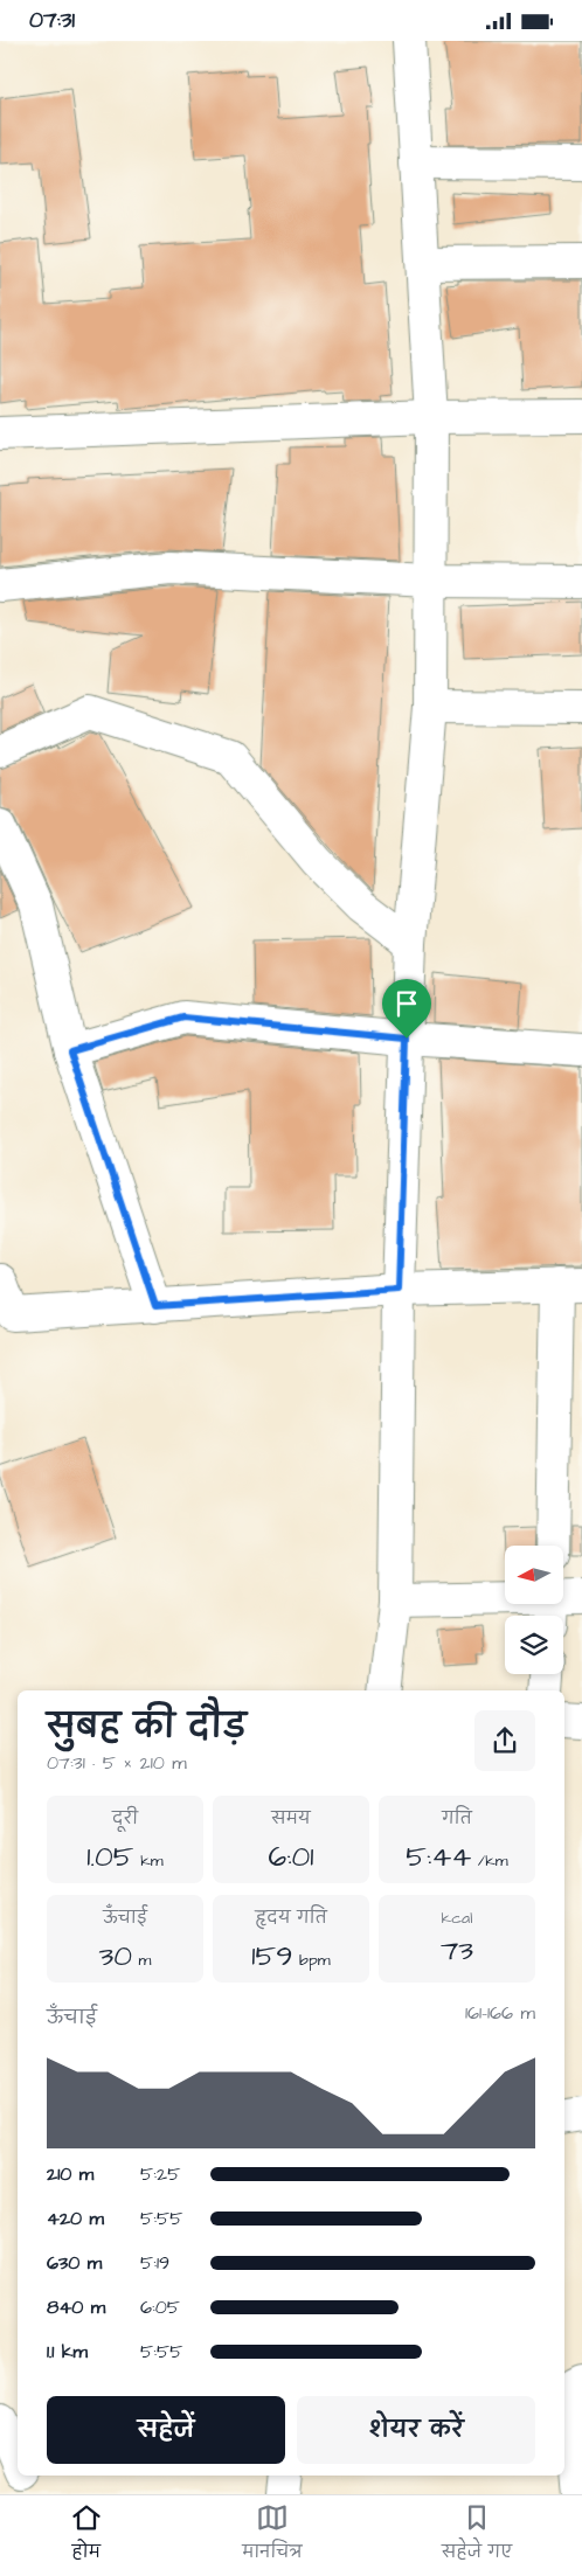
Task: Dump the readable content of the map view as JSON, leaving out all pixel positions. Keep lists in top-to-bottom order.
{
  "north": "left",
  "page": {
    "status": "07:31",
    "heading": ["सुबह की दौड़", "07:31 · 5 × 210 m"],
    "stats": [
      ["दूरी", "1.05 km"],
      ["समय", "6:01"],
      ["गति", "5:44 /km"],
      ["ऊँचाई", "30 m"],
      ["हृदय गति", "159 bpm"],
      ["kcal", "73"]
    ],
    "chart": ["ऊँचाई", "161–166 m"],
    "list": [
      {
        "name": "210 m",
        "note": "5:25"
      },
      {
        "name": "420 m",
        "note": "5:55"
      },
      {
        "name": "630 m",
        "note": "5:19"
      },
      {
        "name": "840 m",
        "note": "6:05"
      },
      {
        "name": "1.1 km",
        "note": "5:55"
      }
    ],
    "buttons": ["सहेजें", "शेयर करें"],
    "tabs": ["होम", "मानचित्र", "सहेजे गए"]
  }
}
